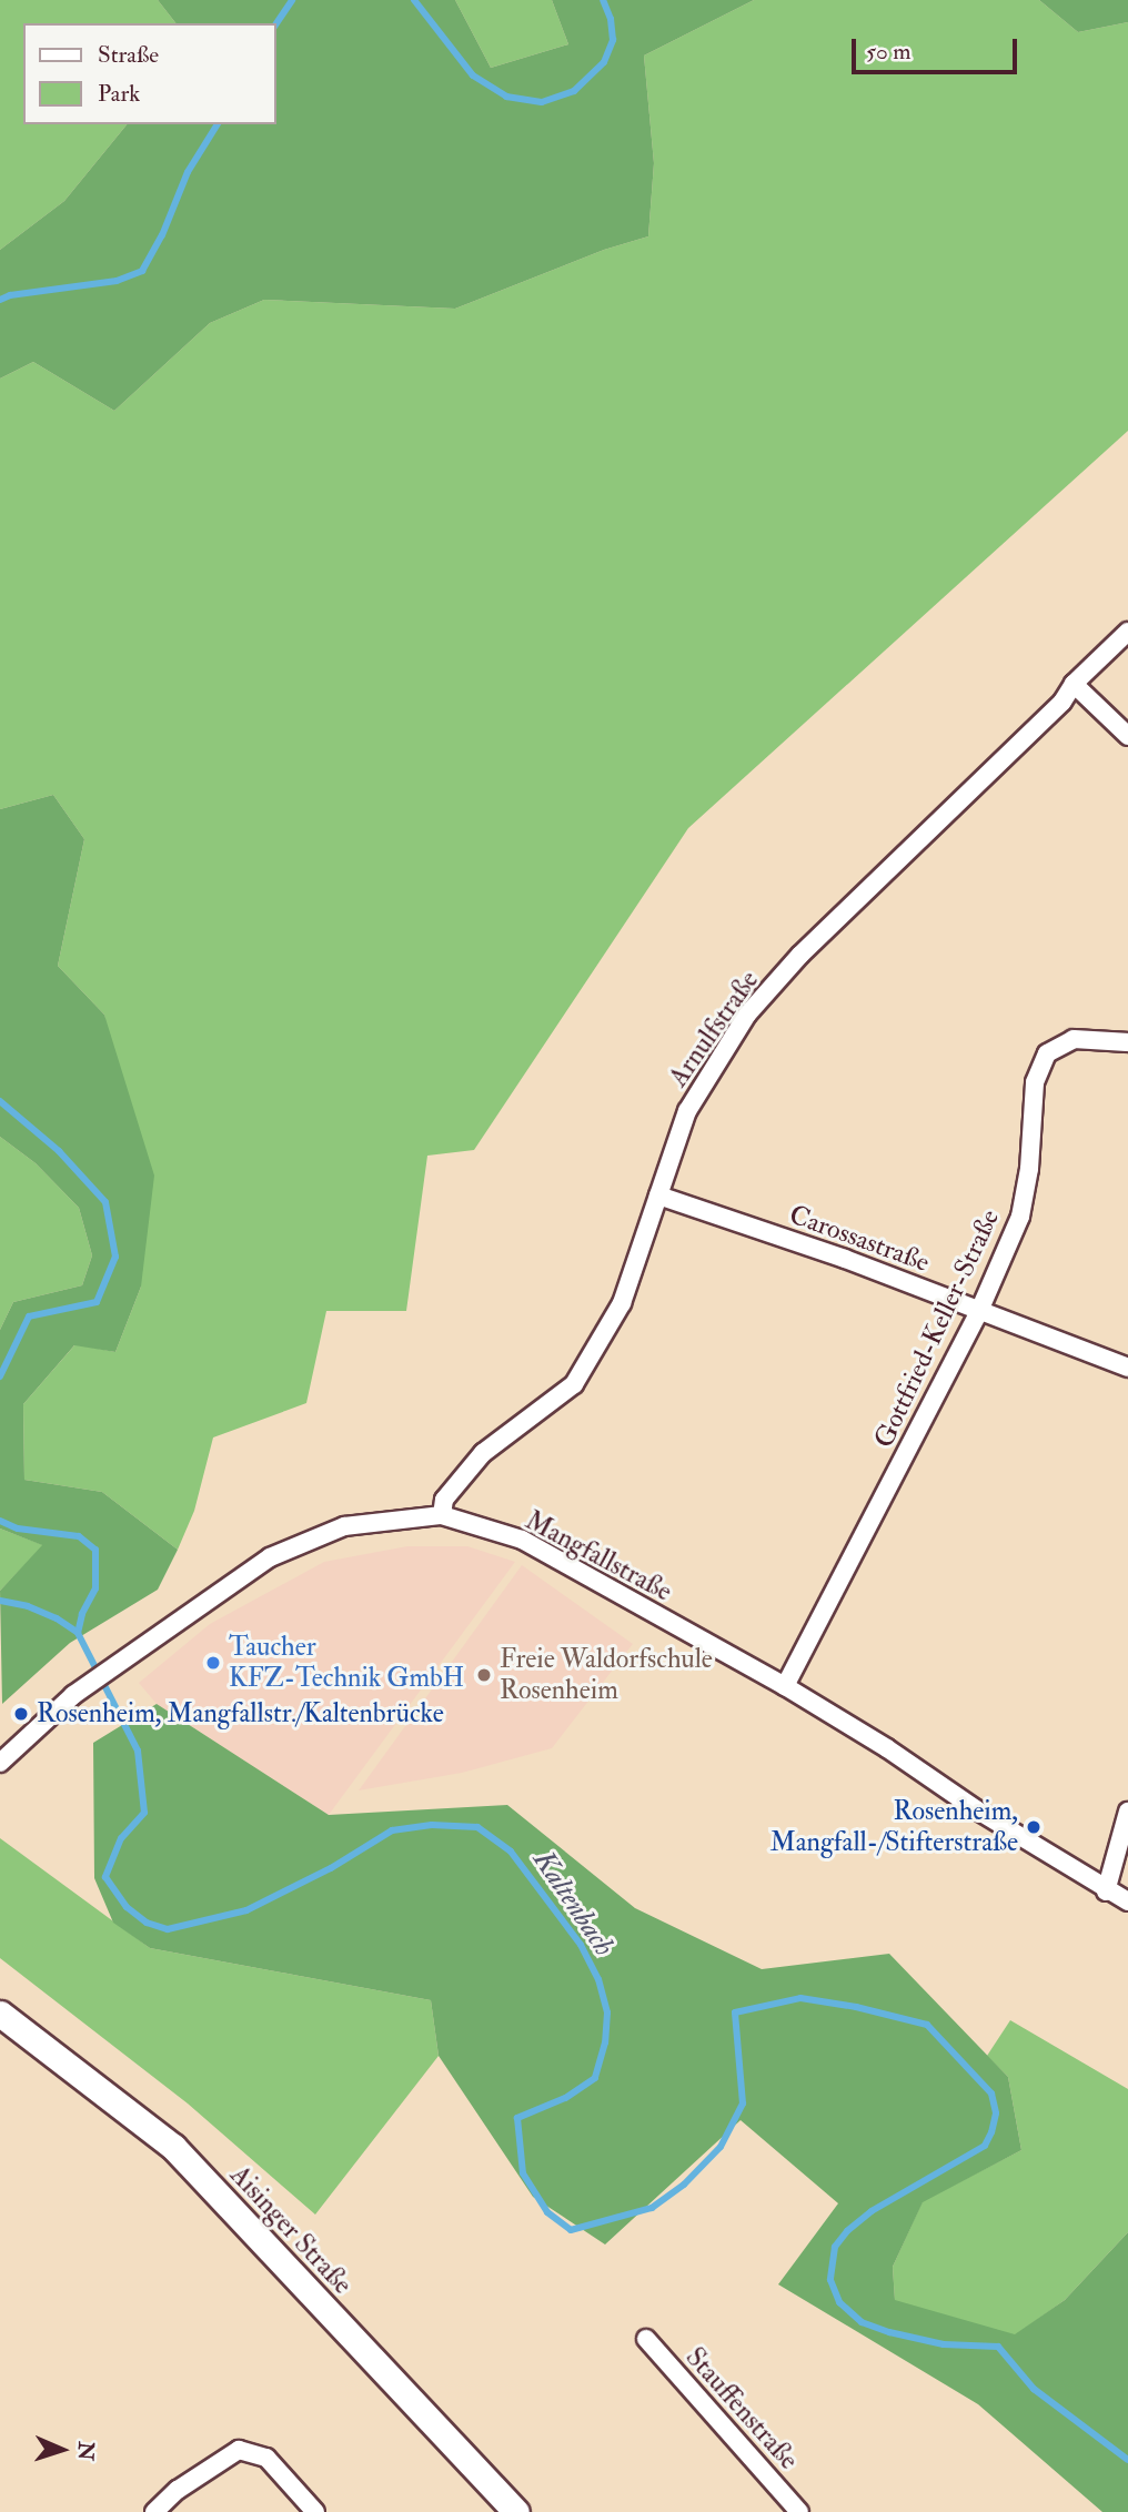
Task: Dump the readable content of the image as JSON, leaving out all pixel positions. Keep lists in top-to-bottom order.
{
  "streets": {
    "main road": ["Aisinger Straße"],
    "street": [
      "Arnulfstraße",
      "Carossastraße",
      "Gottfried-Keller-Straße",
      "Mangfallstraße",
      "Stauffenstraße"
    ]
  },
  "crossings": [
    ["Arnulfstraße", "Carossastraße"],
    ["Arnulfstraße", "Mangfallstraße"],
    ["Carossastraße", "Gottfried-Keller-Straße"],
    ["Gottfried-Keller-Straße", "Mangfallstraße"]
  ],
  "water": ["Kaltenbach"],
  "places": [
    "Taucher KFZ-Technik GmbH",
    "Freie Waldorfschule Rosenheim",
    "Rosenheim, Mangfallstr./Kaltenbrücke",
    "Rosenheim, Mangfall-/Stifterstraße"
  ],
  "legend": ["Straße", "Park"],
  "scale_bar": "50 m",
  "north": "right"
}
